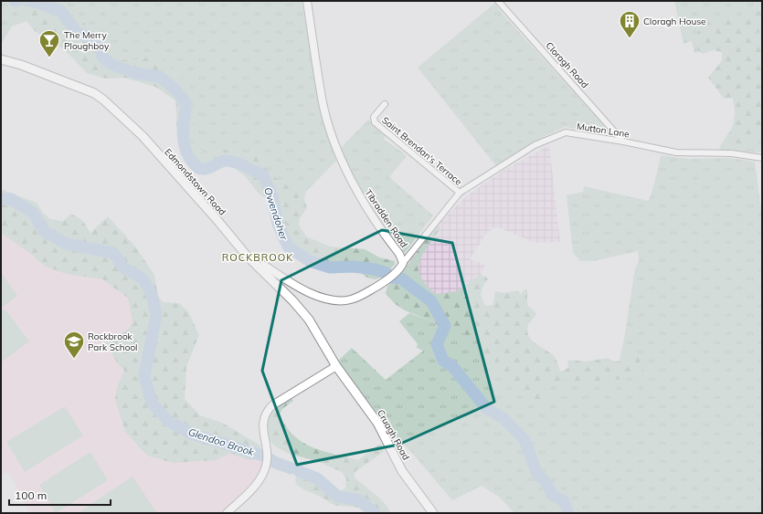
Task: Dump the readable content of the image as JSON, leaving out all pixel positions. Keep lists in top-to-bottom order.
{
  "streets": {
    "main road": ["Edmondstown Road", "Cruagh Road"],
    "street": [
      "Cloragh Road",
      "Mutton Lane",
      "Saint Brendan's Terrace",
      "Tibradden Road"
    ]
  },
  "crossings": [
    ["Cloragh Road", "Mutton Lane"],
    ["Mutton Lane", "Saint Brendan's Terrace"],
    ["Mutton Lane", "Tibradden Road"],
    ["Edmondstown Road", "Tibradden Road"],
    ["Edmondstown Road", "Cruagh Road"]
  ],
  "districts": ["ROCKBROOK"],
  "water": ["Owendoher", "Glendoo Brook"],
  "places": {
    "building": ["Cloragh House"],
    "bar": ["The Merry Ploughboy"],
    "school or university": ["Rockbrook Park School"]
  },
  "scale_bar": "100 m"
}
